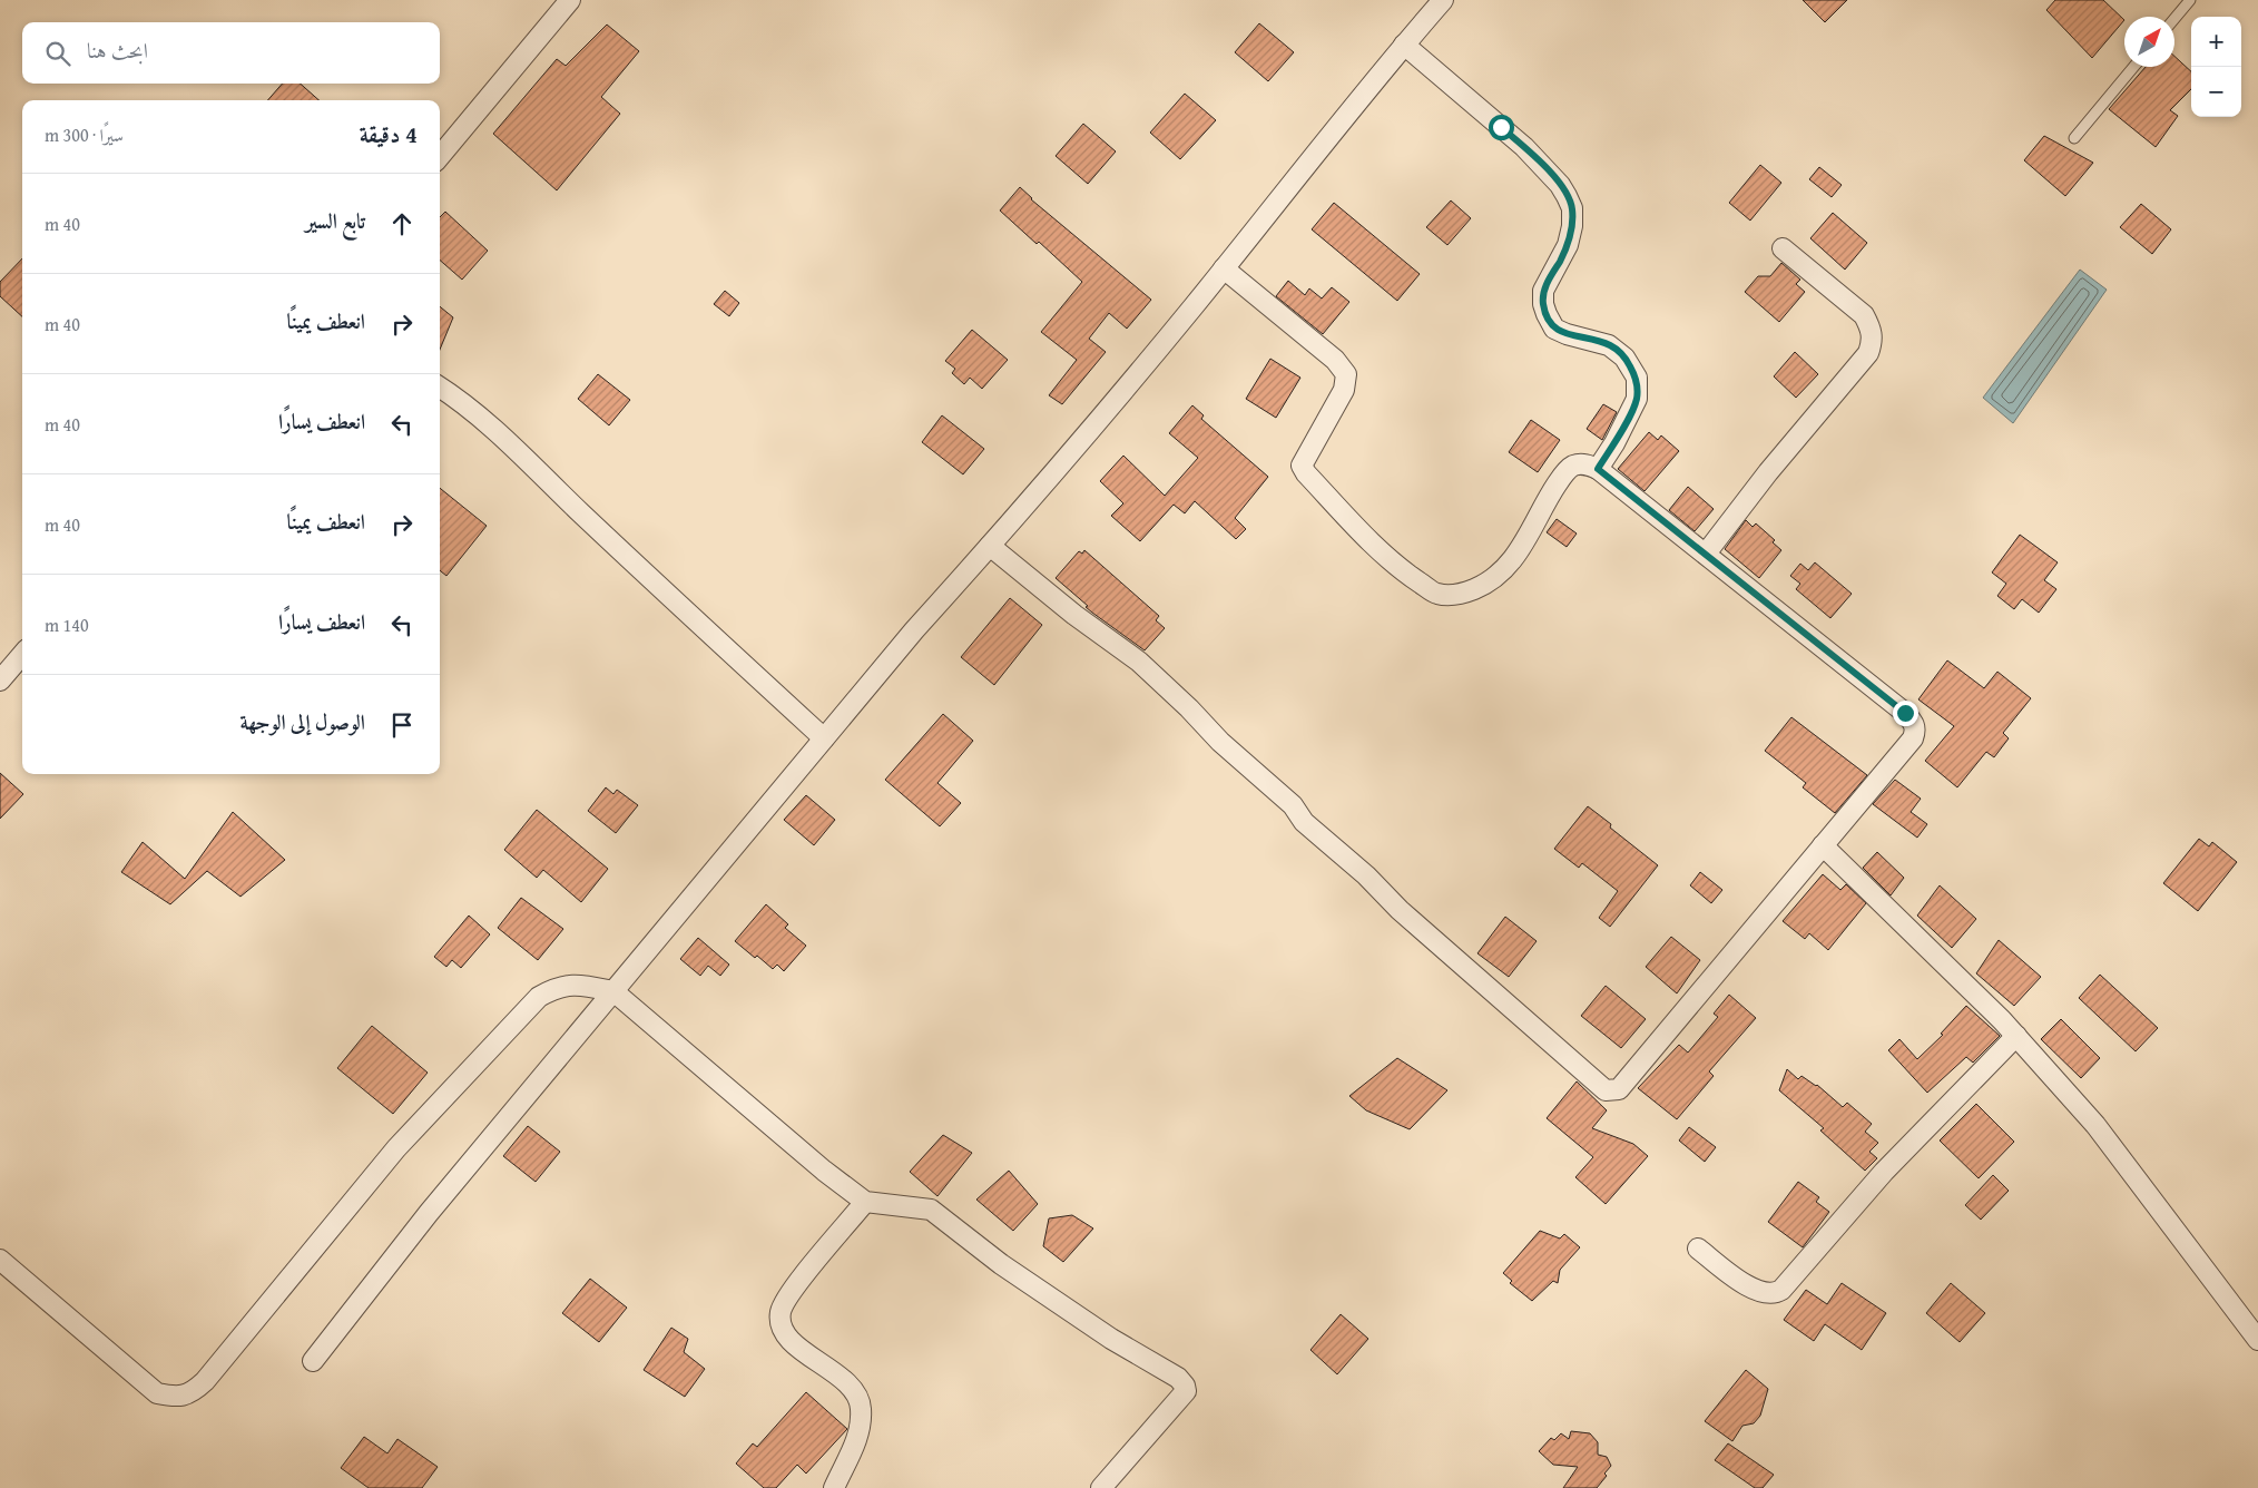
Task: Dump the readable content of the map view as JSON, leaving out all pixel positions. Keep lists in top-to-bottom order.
{
  "north": "top right",
  "page": {
    "map_buttons": ["+", "−"],
    "search": "ابحث هنا",
    "heading": ["4 دقيقة", "سيرًا · 300 m"],
    "list": [
      ["تابع السير", "40 m"],
      ["انعطف يمينًا", "40 m"],
      ["انعطف يسارًا", "40 m"],
      ["انعطف يمينًا", "40 m"],
      ["انعطف يسارًا", "140 m"],
      "الوصول إلى الوجهة"
    ]
  }
}
